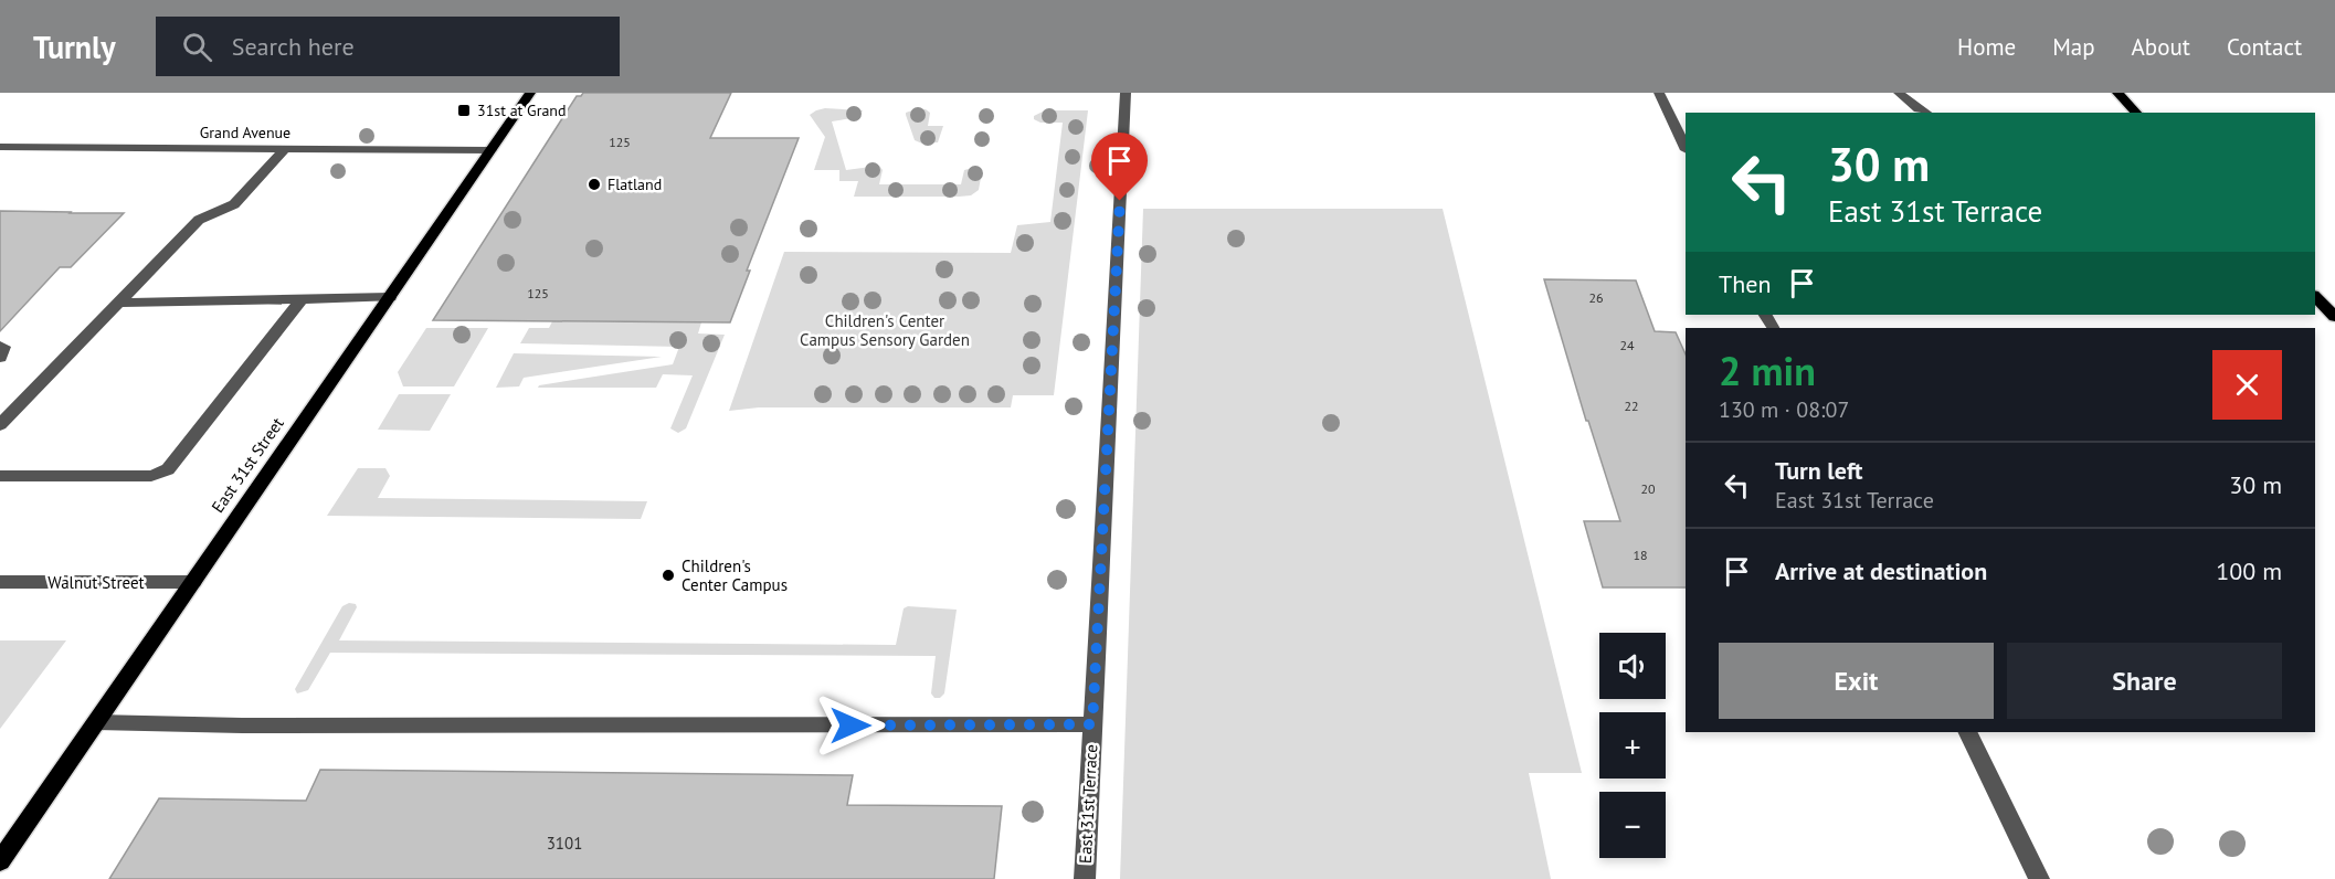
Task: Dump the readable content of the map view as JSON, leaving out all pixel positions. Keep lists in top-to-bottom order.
{
  "streets": {
    "main road": ["East 31st Street"],
    "street": ["Grand Avenue", "Walnut Street", "East 31st Terrace"]
  },
  "crossings": [
    ["Grand Avenue", "East 31st Street"],
    ["East 31st Street", "Walnut Street"]
  ],
  "parks": ["Children's Center Campus Sensory Garden"],
  "places": {
    "transit": ["31st at Grand"],
    "other": ["Flatland", "Children's Center Campus"]
  },
  "house_numbers": [
    "125",
    "125",
    "26",
    "24",
    "22",
    "20",
    "18",
    "3101"
  ],
  "page": {
    "header": "Turnly",
    "search": "Search here",
    "nav": [
      "Home",
      "Map",
      "About",
      "Contact"
    ],
    "turn": ["30 m", "East 31st Terrace"],
    "then": "Then",
    "heading": ["2 min", "130 m · 08:07"],
    "list": [
      {
        "name": "Turn left",
        "note": "East 31st Terrace",
        "value": "30 m"
      },
      {
        "name": "Arrive at destination",
        "value": "100 m"
      }
    ],
    "buttons": ["Exit", "Share"],
    "map_buttons": ["+", "−"]
  }
}
